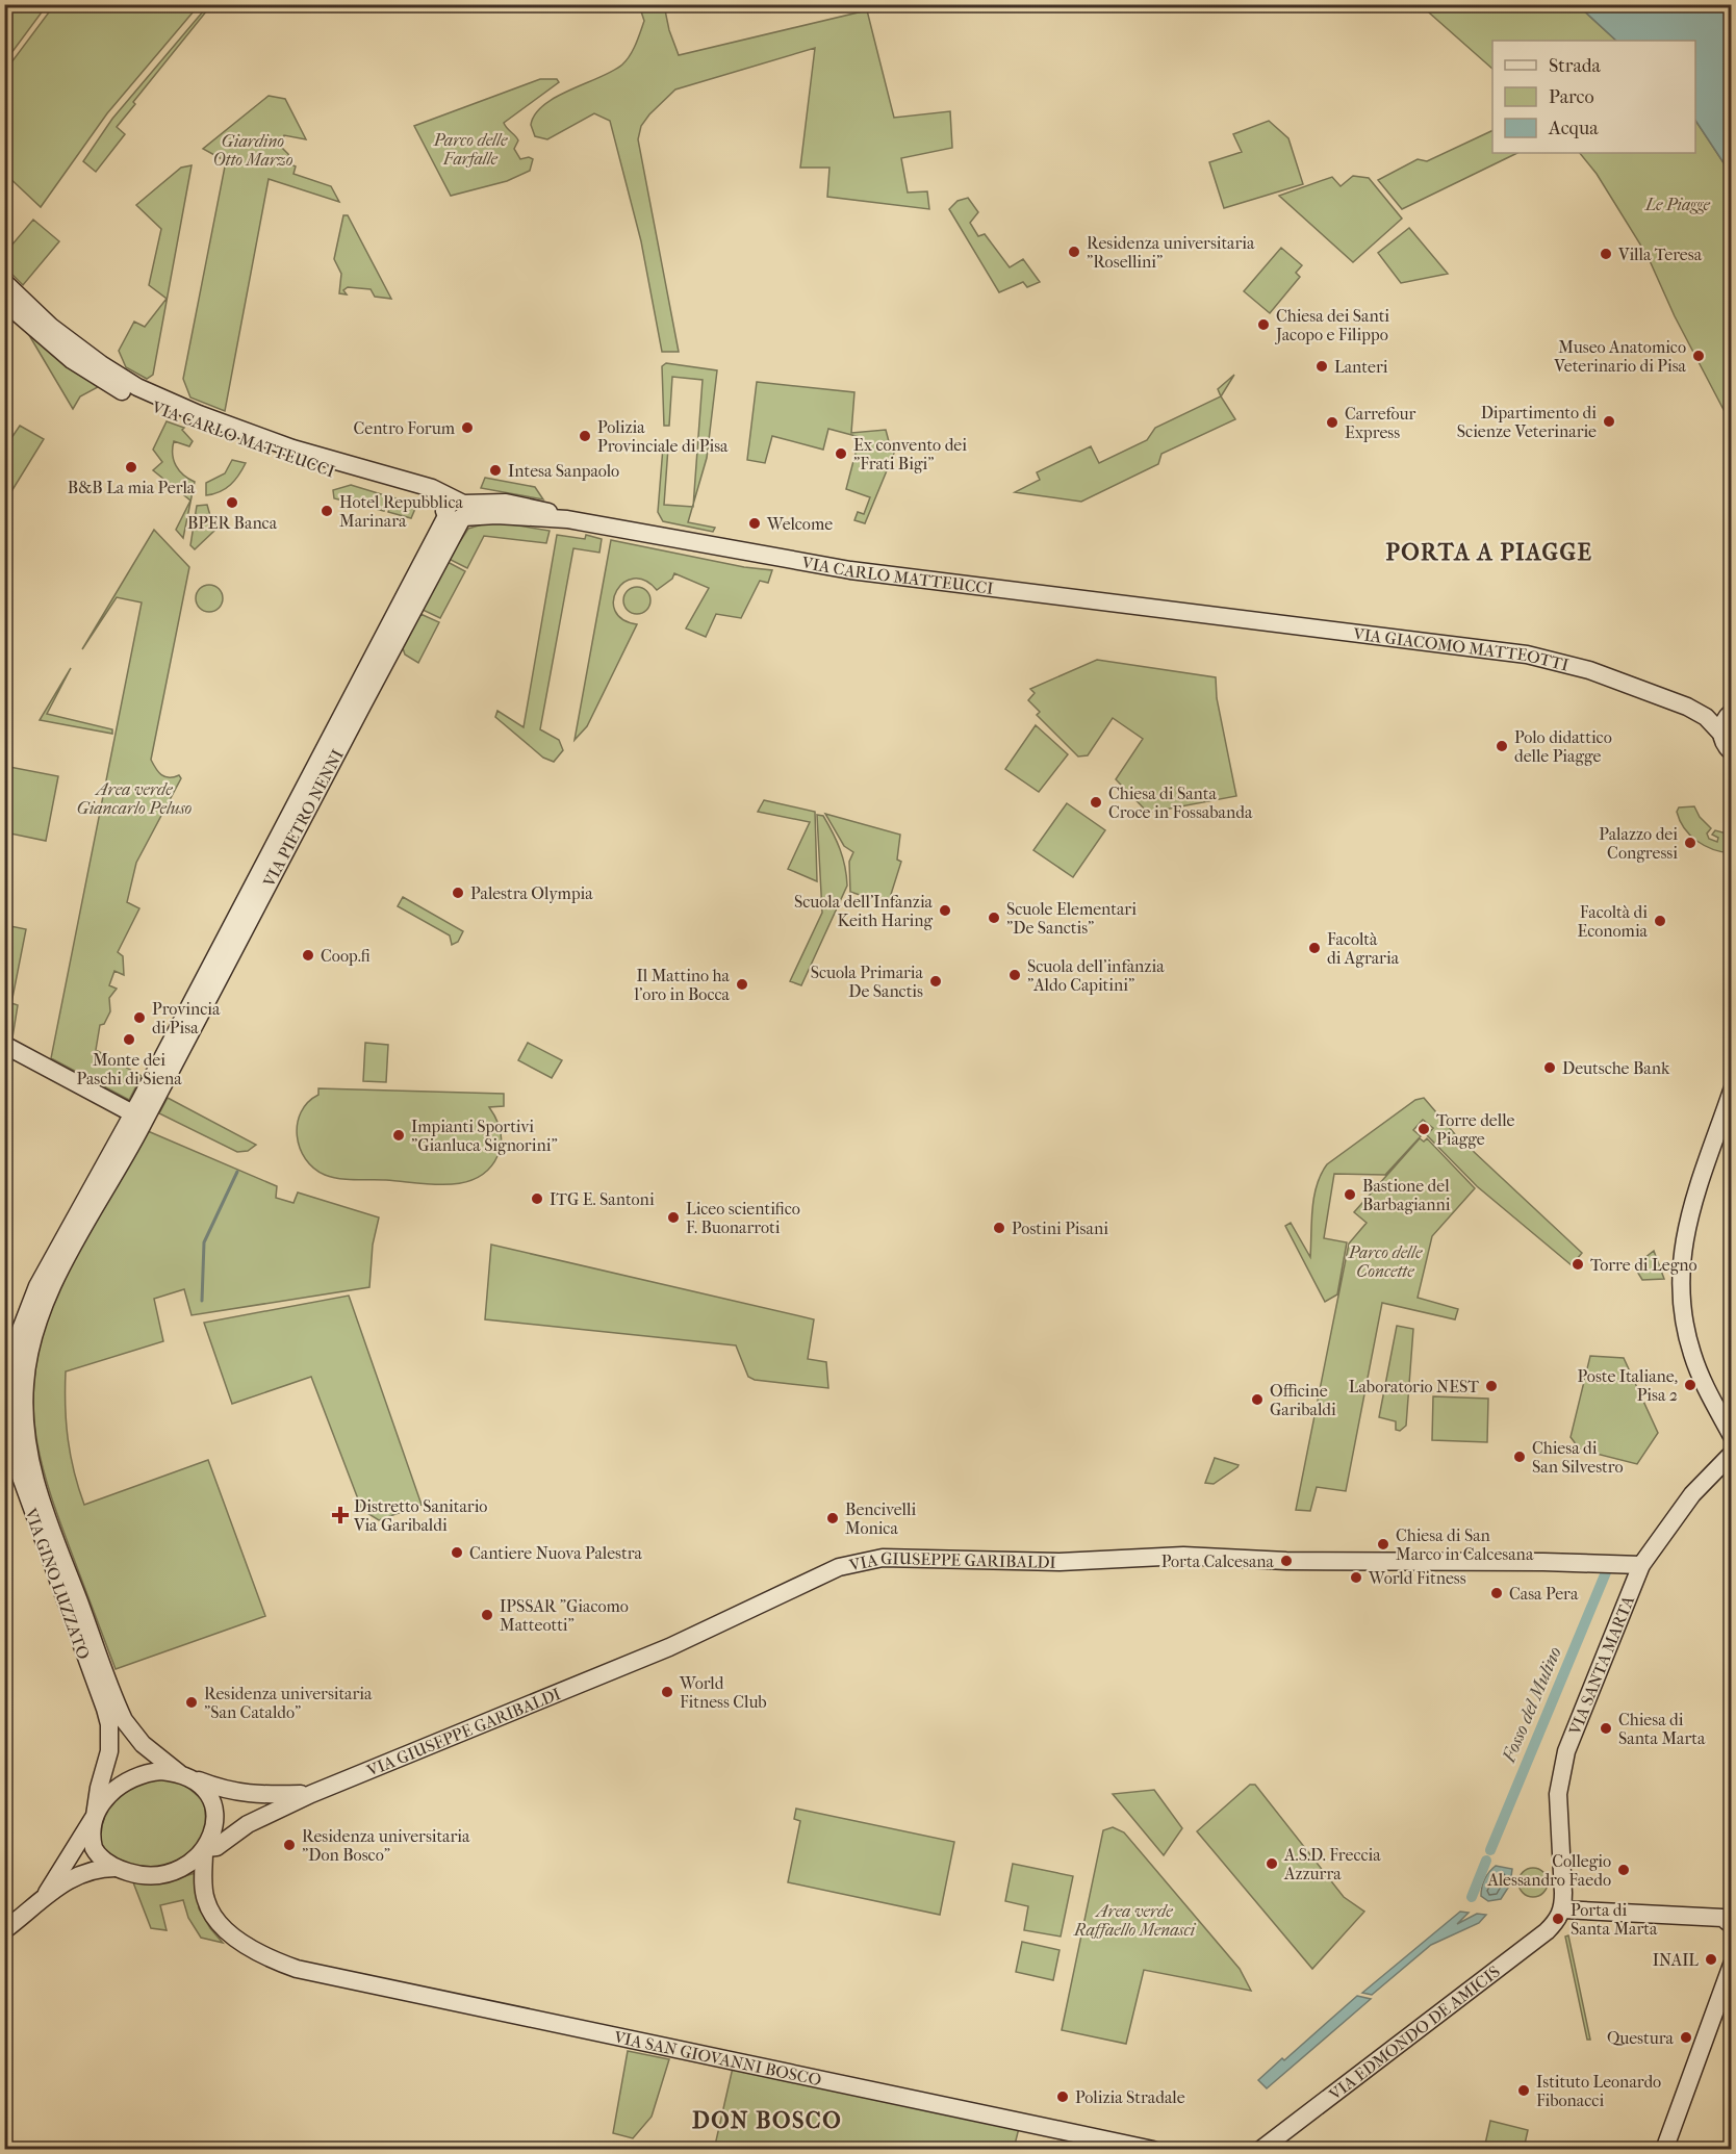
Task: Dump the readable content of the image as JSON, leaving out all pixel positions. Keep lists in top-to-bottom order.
{
  "streets": {
    "main road": [
      "VIA CARLO MATTEUCCI",
      "VIA GIACOMO MATTEOTTI",
      "VIA PIETRO NENNI",
      "VIA GIUSEPPE GARIBALDI",
      "VIA GINO LUZZATO",
      "VIA SANTA MARTA",
      "VIA EDMONDO DE AMICIS",
      "VIA SAN GIOVANNI BOSCO"
    ]
  },
  "crossings": [
    ["VIA CARLO MATTEUCCI", "VIA GIACOMO MATTEOTTI"],
    ["VIA CARLO MATTEUCCI", "VIA PIETRO NENNI"],
    ["VIA PIETRO NENNI", "VIA GINO LUZZATO"],
    ["VIA GIUSEPPE GARIBALDI", "VIA GINO LUZZATO"],
    ["VIA GIUSEPPE GARIBALDI", "VIA SANTA MARTA"],
    ["VIA GIUSEPPE GARIBALDI", "VIA SAN GIOVANNI BOSCO"],
    ["VIA GINO LUZZATO", "VIA SAN GIOVANNI BOSCO"],
    ["VIA SANTA MARTA", "VIA EDMONDO DE AMICIS"]
  ],
  "districts": ["PORTA A PIAGGE", "DON BOSCO"],
  "water": ["Fosso del Mulino"],
  "parks": [
    "Parco delle Farfalle",
    "Giardino Otto Marzo",
    "Le Piagge",
    "Area verde Giancarlo Peluso",
    "Parco delle Concette",
    "Area verde Raffaello Menasci"
  ],
  "places": {
    "other": [
      "Residenza universitaria \"Rosellini\"",
      "Villa Teresa",
      "Chiesa dei Santi Jacopo e Filippo",
      "Museo Anatomico Veterinario di Pisa",
      "Lanteri",
      "Dipartimento di Scienze Veterinarie",
      "Carrefour Express",
      "Centro Forum",
      "Polizia Provinciale di Pisa",
      "Ex convento dei \"Frati Bigi\"",
      "B&B La mia Perla",
      "Intesa Sanpaolo",
      "BPER Banca",
      "Hotel Repubblica Marinara",
      "Welcome",
      "Polo didattico delle Piagge",
      "Chiesa di Santa Croce in Fossabanda",
      "Palazzo dei Congressi",
      "Palestra Olympia",
      "Scuola dell’Infanzia Keith Haring",
      "Scuole Elementari \"De Sanctis\"",
      "Facoltà di Economia",
      "Facoltà di Agraria",
      "Coop.fi",
      "Scuola dell'infanzia \"Aldo Capitini\"",
      "Scuola Primaria De Sanctis",
      "Il Mattino ha l'oro in Bocca",
      "Provincia di Pisa",
      "Monte dei Paschi di Siena",
      "Deutsche Bank",
      "Torre delle Piagge",
      "Impianti Sportivi \"Gianluca Signorini\"",
      "Bastione del Barbagianni",
      "ITG E. Santoni",
      "Liceo scientifico F. Buonarroti",
      "Postini Pisani",
      "Torre di Legno",
      "Poste Italiane, Pisa 2",
      "Laboratorio NEST",
      "Officine Garibaldi",
      "Chiesa di San Silvestro",
      "Bencivelli Monica",
      "Chiesa di San Marco in Calcesana",
      "Cantiere Nuova Palestra",
      "Porta Calcesana",
      "World Fitness",
      "Casa Pera",
      "IPSSAR \"Giacomo Matteotti\"",
      "World Fitness Club",
      "Residenza universitaria \"San Cataldo\"",
      "Chiesa di Santa Marta",
      "Residenza universitaria \"Don Bosco\"",
      "A.S.D. Freccia Azzurra",
      "Collegio Alessandro Faedo",
      "Porta di Santa Marta",
      "INAIL",
      "Questura",
      "Istituto Leonardo Fibonacci",
      "Polizia Stradale"
    ],
    "health": ["Distretto Sanitario Via Garibaldi"]
  },
  "legend": ["Strada", "Parco", "Acqua"]
}
